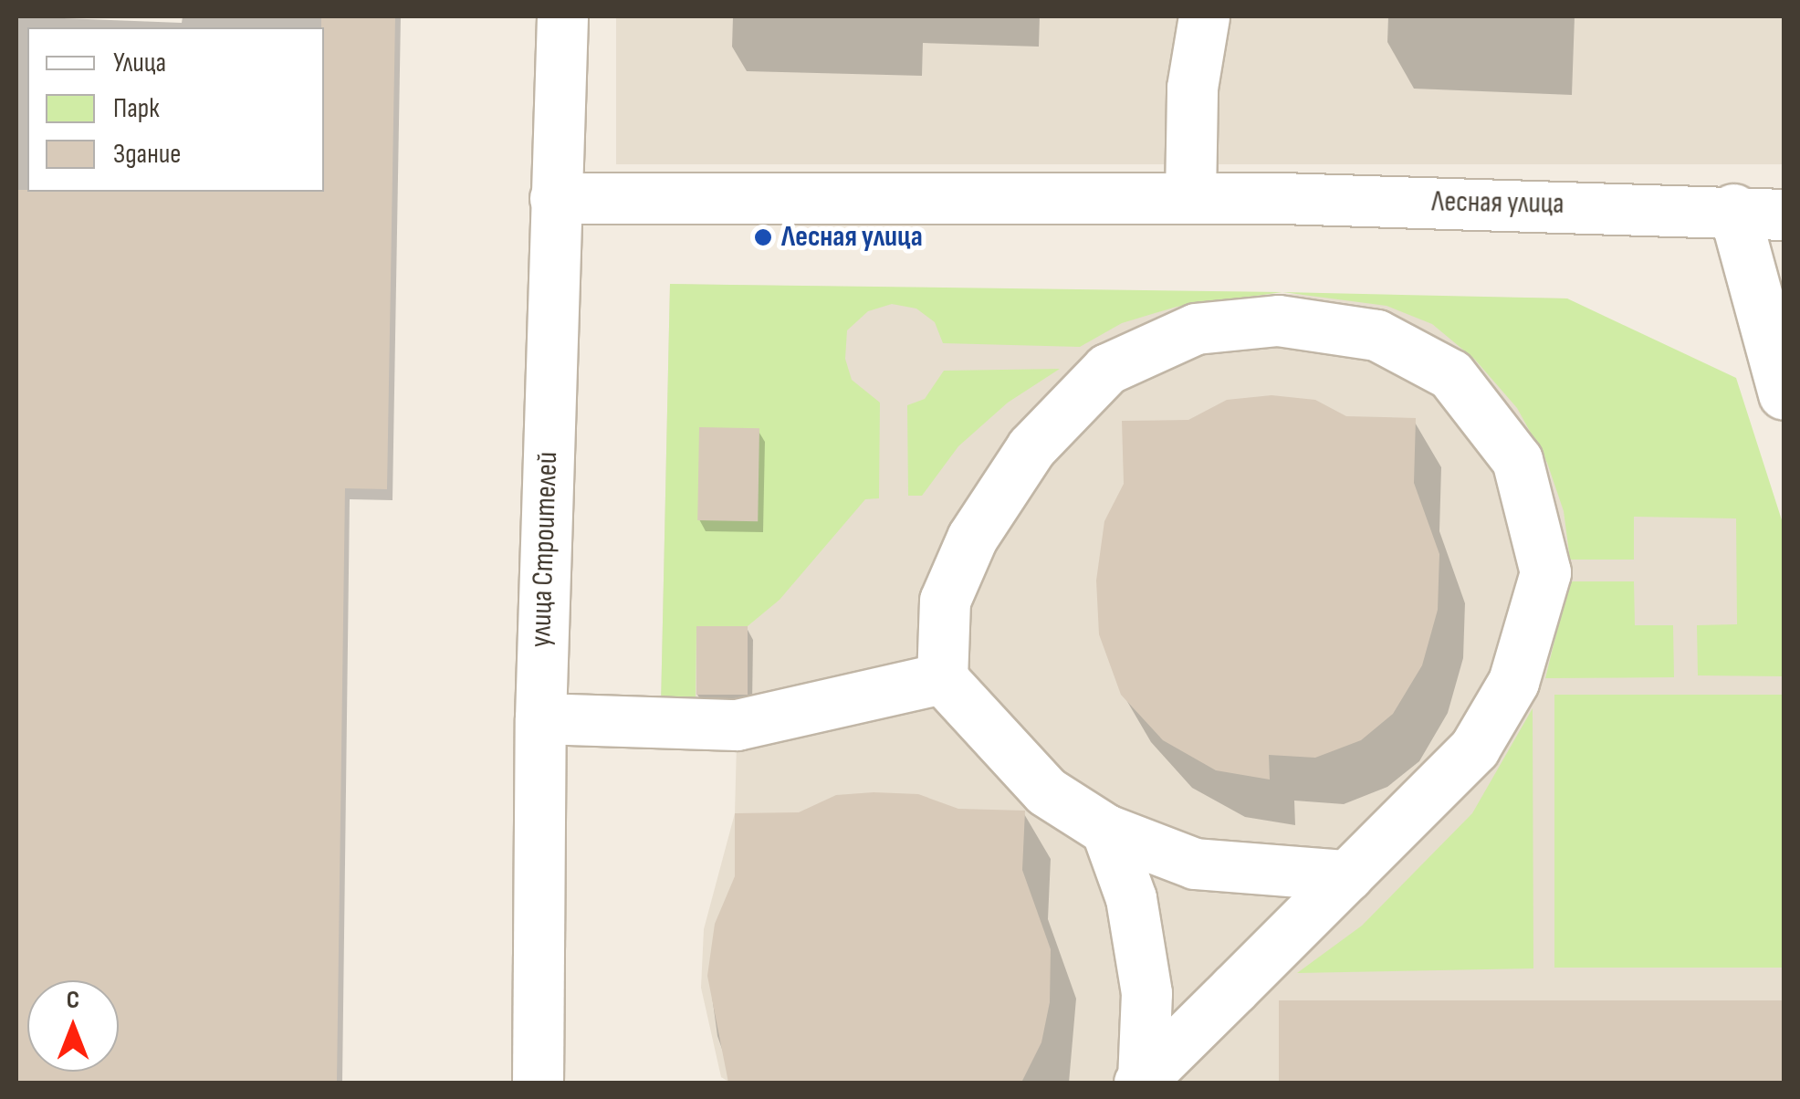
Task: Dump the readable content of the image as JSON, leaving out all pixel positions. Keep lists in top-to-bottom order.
{
  "streets": {
    "street": ["Лесная улица", "улица Строителей"]
  },
  "crossings": [
    ["Лесная улица", "улица Строителей"]
  ],
  "places": ["Лесная улица"],
  "legend": ["Улица", "Парк", "Здание"],
  "north": "top"
}
